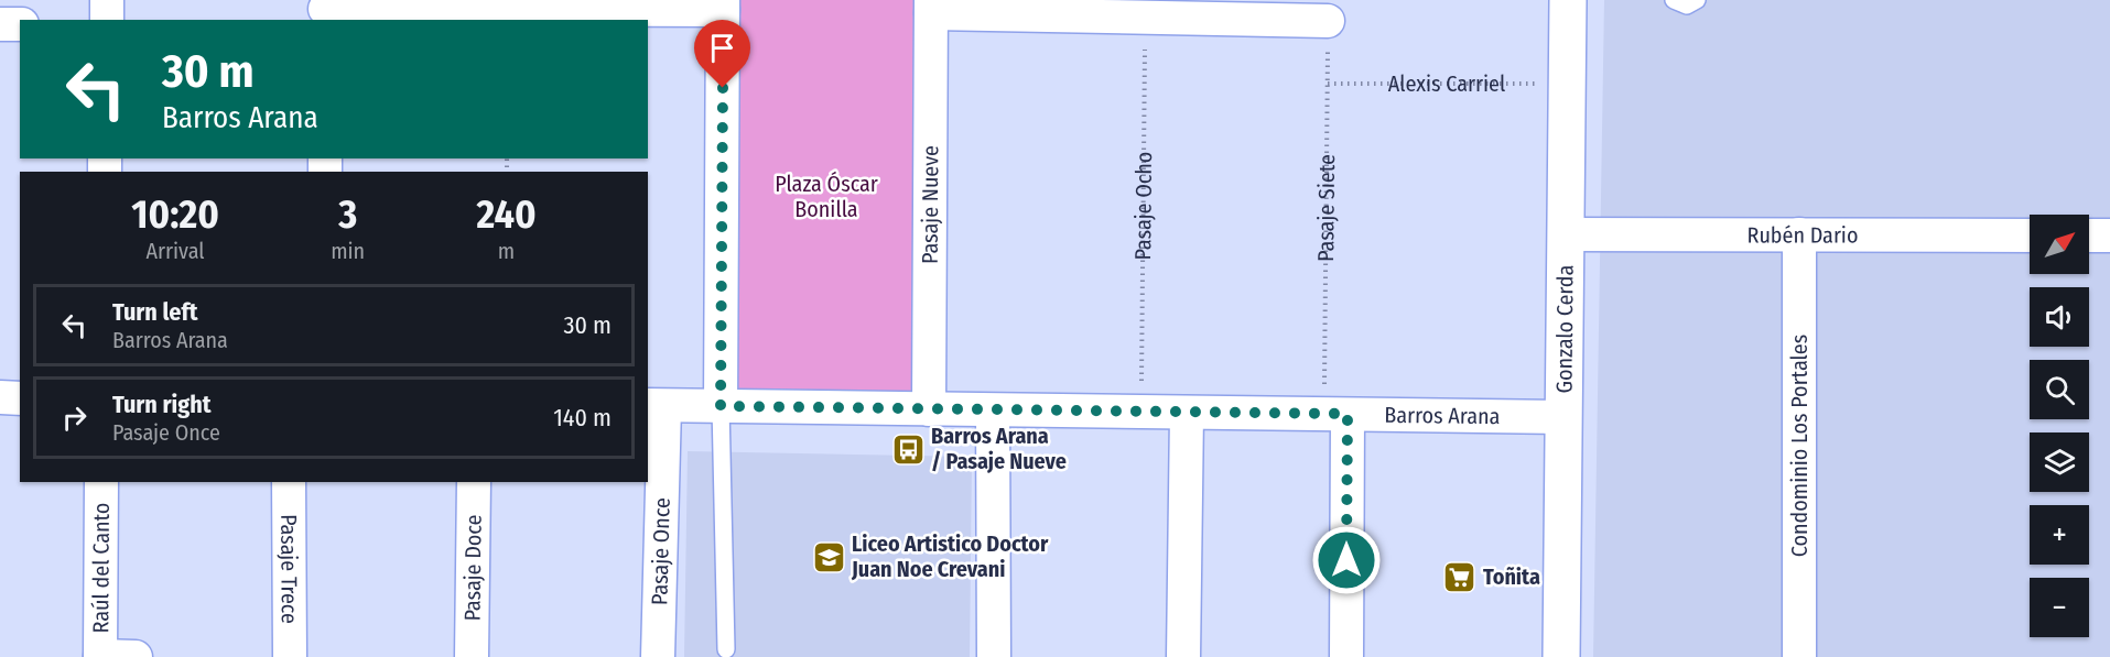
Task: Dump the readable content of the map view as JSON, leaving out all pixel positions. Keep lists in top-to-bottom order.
{
  "streets": {
    "street": [
      "Pasaje Nueve",
      "Rubén Dario",
      "Gonzalo Cerda",
      "Barros Arana",
      "Condominio Los Portales",
      "Pasaje Once",
      "Raúl del Canto",
      "Pasaje Trece",
      "Pasaje Doce"
    ],
    "path": ["Alexis Carriel", "Pasaje Ocho", "Pasaje Siete"]
  },
  "crossings": [
    ["Alexis Carriel", "Pasaje Siete"],
    ["Alexis Carriel", "Gonzalo Cerda"],
    ["Pasaje Nueve", "Barros Arana"],
    ["Pasaje Ocho", "Barros Arana"],
    ["Pasaje Siete", "Barros Arana"],
    ["Rubén Dario", "Gonzalo Cerda"],
    ["Rubén Dario", "Condominio Los Portales"],
    ["Gonzalo Cerda", "Barros Arana"],
    ["Barros Arana", "Pasaje Once"]
  ],
  "parks": ["Plaza Óscar Bonilla"],
  "places": {
    "bus stop": ["Barros Arana / Pasaje Nueve"],
    "school or university": ["Liceo Artistico Doctor Juan Noe Crevani"],
    "supermarket": ["Toñita"]
  },
  "north": "top right",
  "page": {
    "turn": ["30 m", "Barros Arana"],
    "eta": [
      "10:20",
      "Arrival",
      "3",
      "min",
      "240",
      "m"
    ],
    "map_buttons": ["+", "−"],
    "list": [
      {
        "name": "Turn left",
        "note": "Barros Arana",
        "value": "30 m"
      },
      {
        "name": "Turn right",
        "note": "Pasaje Once",
        "value": "140 m"
      }
    ]
  }
}
